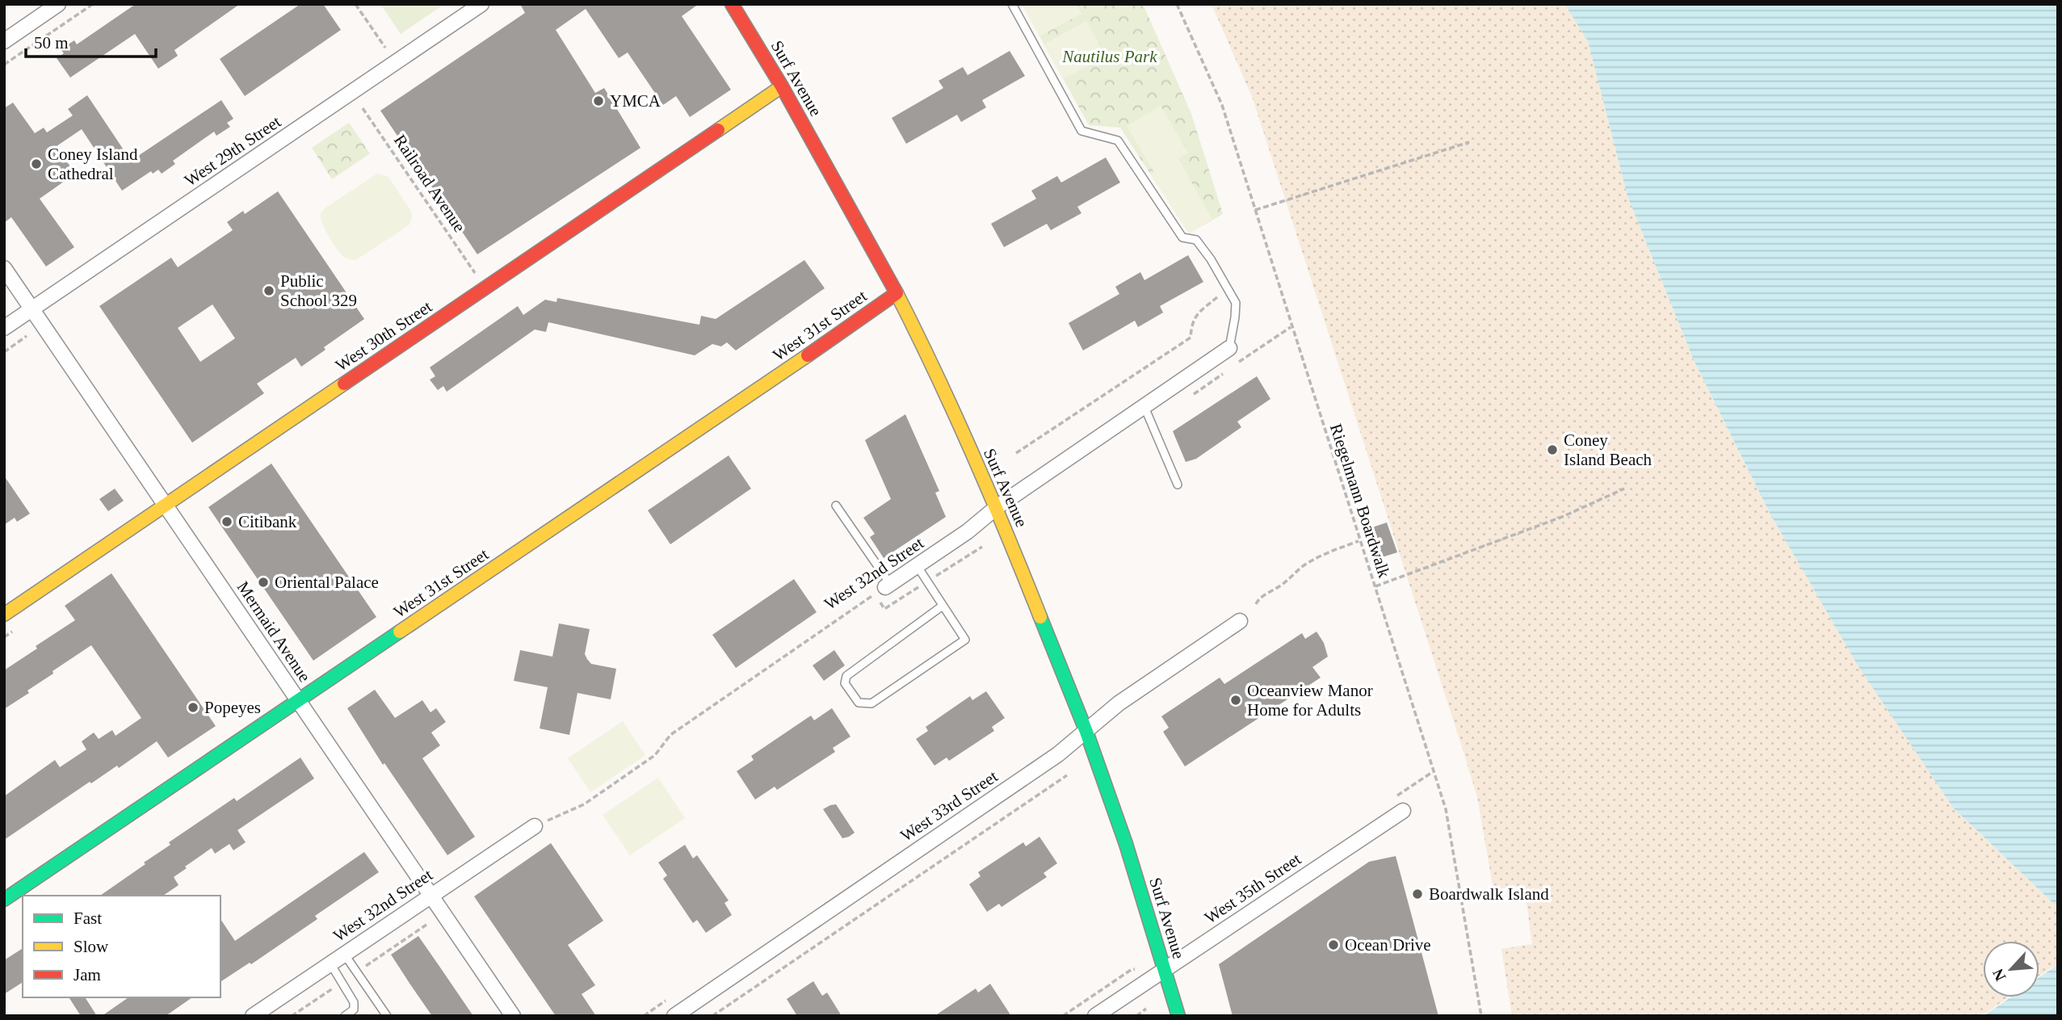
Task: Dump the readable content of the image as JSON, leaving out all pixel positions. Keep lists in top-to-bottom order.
{
  "streets": {
    "street": [
      "Surf Avenue",
      "West 29th Street",
      "West 31st Street",
      "West 30th Street",
      "West 32nd Street",
      "Mermaid Avenue",
      "West 33rd Street",
      "West 35th Street"
    ],
    "path": ["Railroad Avenue", "Riegelmann Boardwalk"]
  },
  "crossings": [
    ["Surf Avenue", "West 31st Street"],
    ["Surf Avenue", "West 30th Street"],
    ["Surf Avenue", "West 32nd Street"],
    ["Surf Avenue", "West 33rd Street"],
    ["Surf Avenue", "West 35th Street"],
    ["West 29th Street", "Mermaid Avenue"],
    ["West 31st Street", "Mermaid Avenue"],
    ["West 30th Street", "Mermaid Avenue"],
    ["West 32nd Street", "Mermaid Avenue"]
  ],
  "parks": ["Nautilus Park"],
  "places": [
    "YMCA",
    "Coney Island Cathedral",
    "Public School 329",
    "Coney Island Beach",
    "Citibank",
    "Oriental Palace",
    "Oceanview Manor Home for Adults",
    "Popeyes",
    "Boardwalk Island",
    "Ocean Drive"
  ],
  "legend": ["Fast", "Slow", "Jam"],
  "scale_bar": "50 m",
  "north": "bottom left"
}
